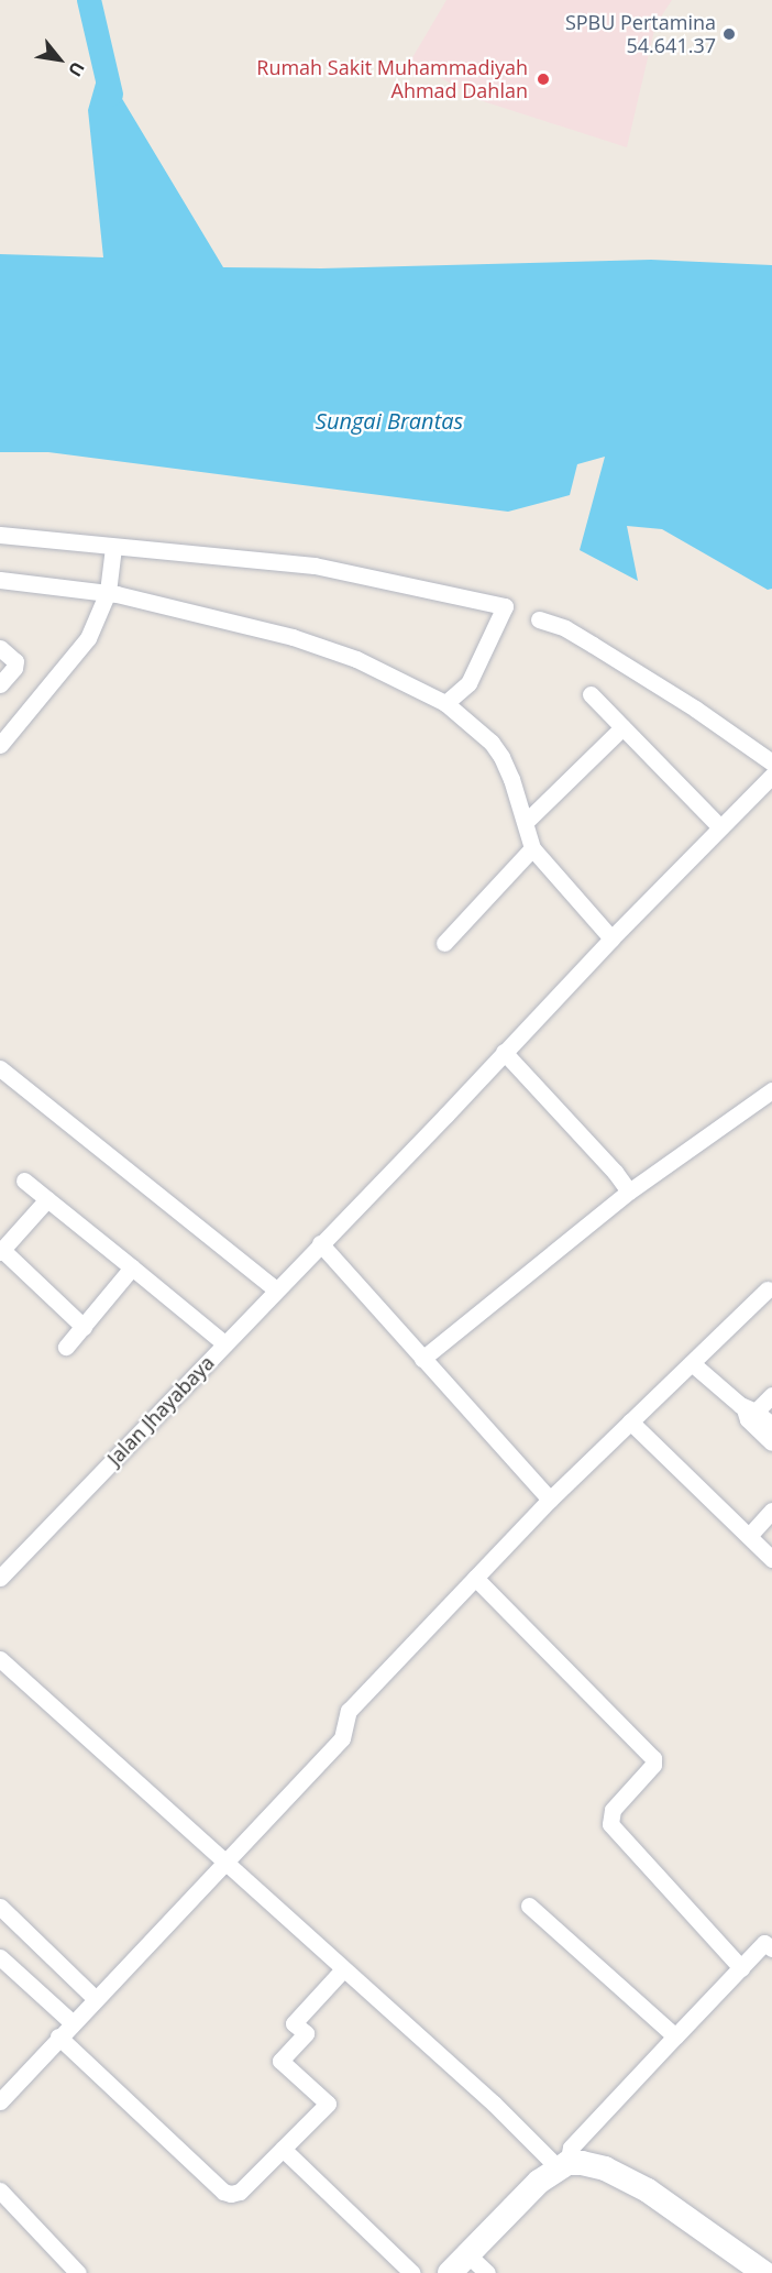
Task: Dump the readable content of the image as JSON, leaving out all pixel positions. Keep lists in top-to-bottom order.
{
  "streets": {
    "street": ["Jalan Jhayabaya"]
  },
  "water": ["Sungai Brantas"],
  "places": ["SPBU Pertamina 54.641.37", "Rumah Sakit Muhammadiyah Ahmad Dahlan"],
  "north": "bottom right"
}
